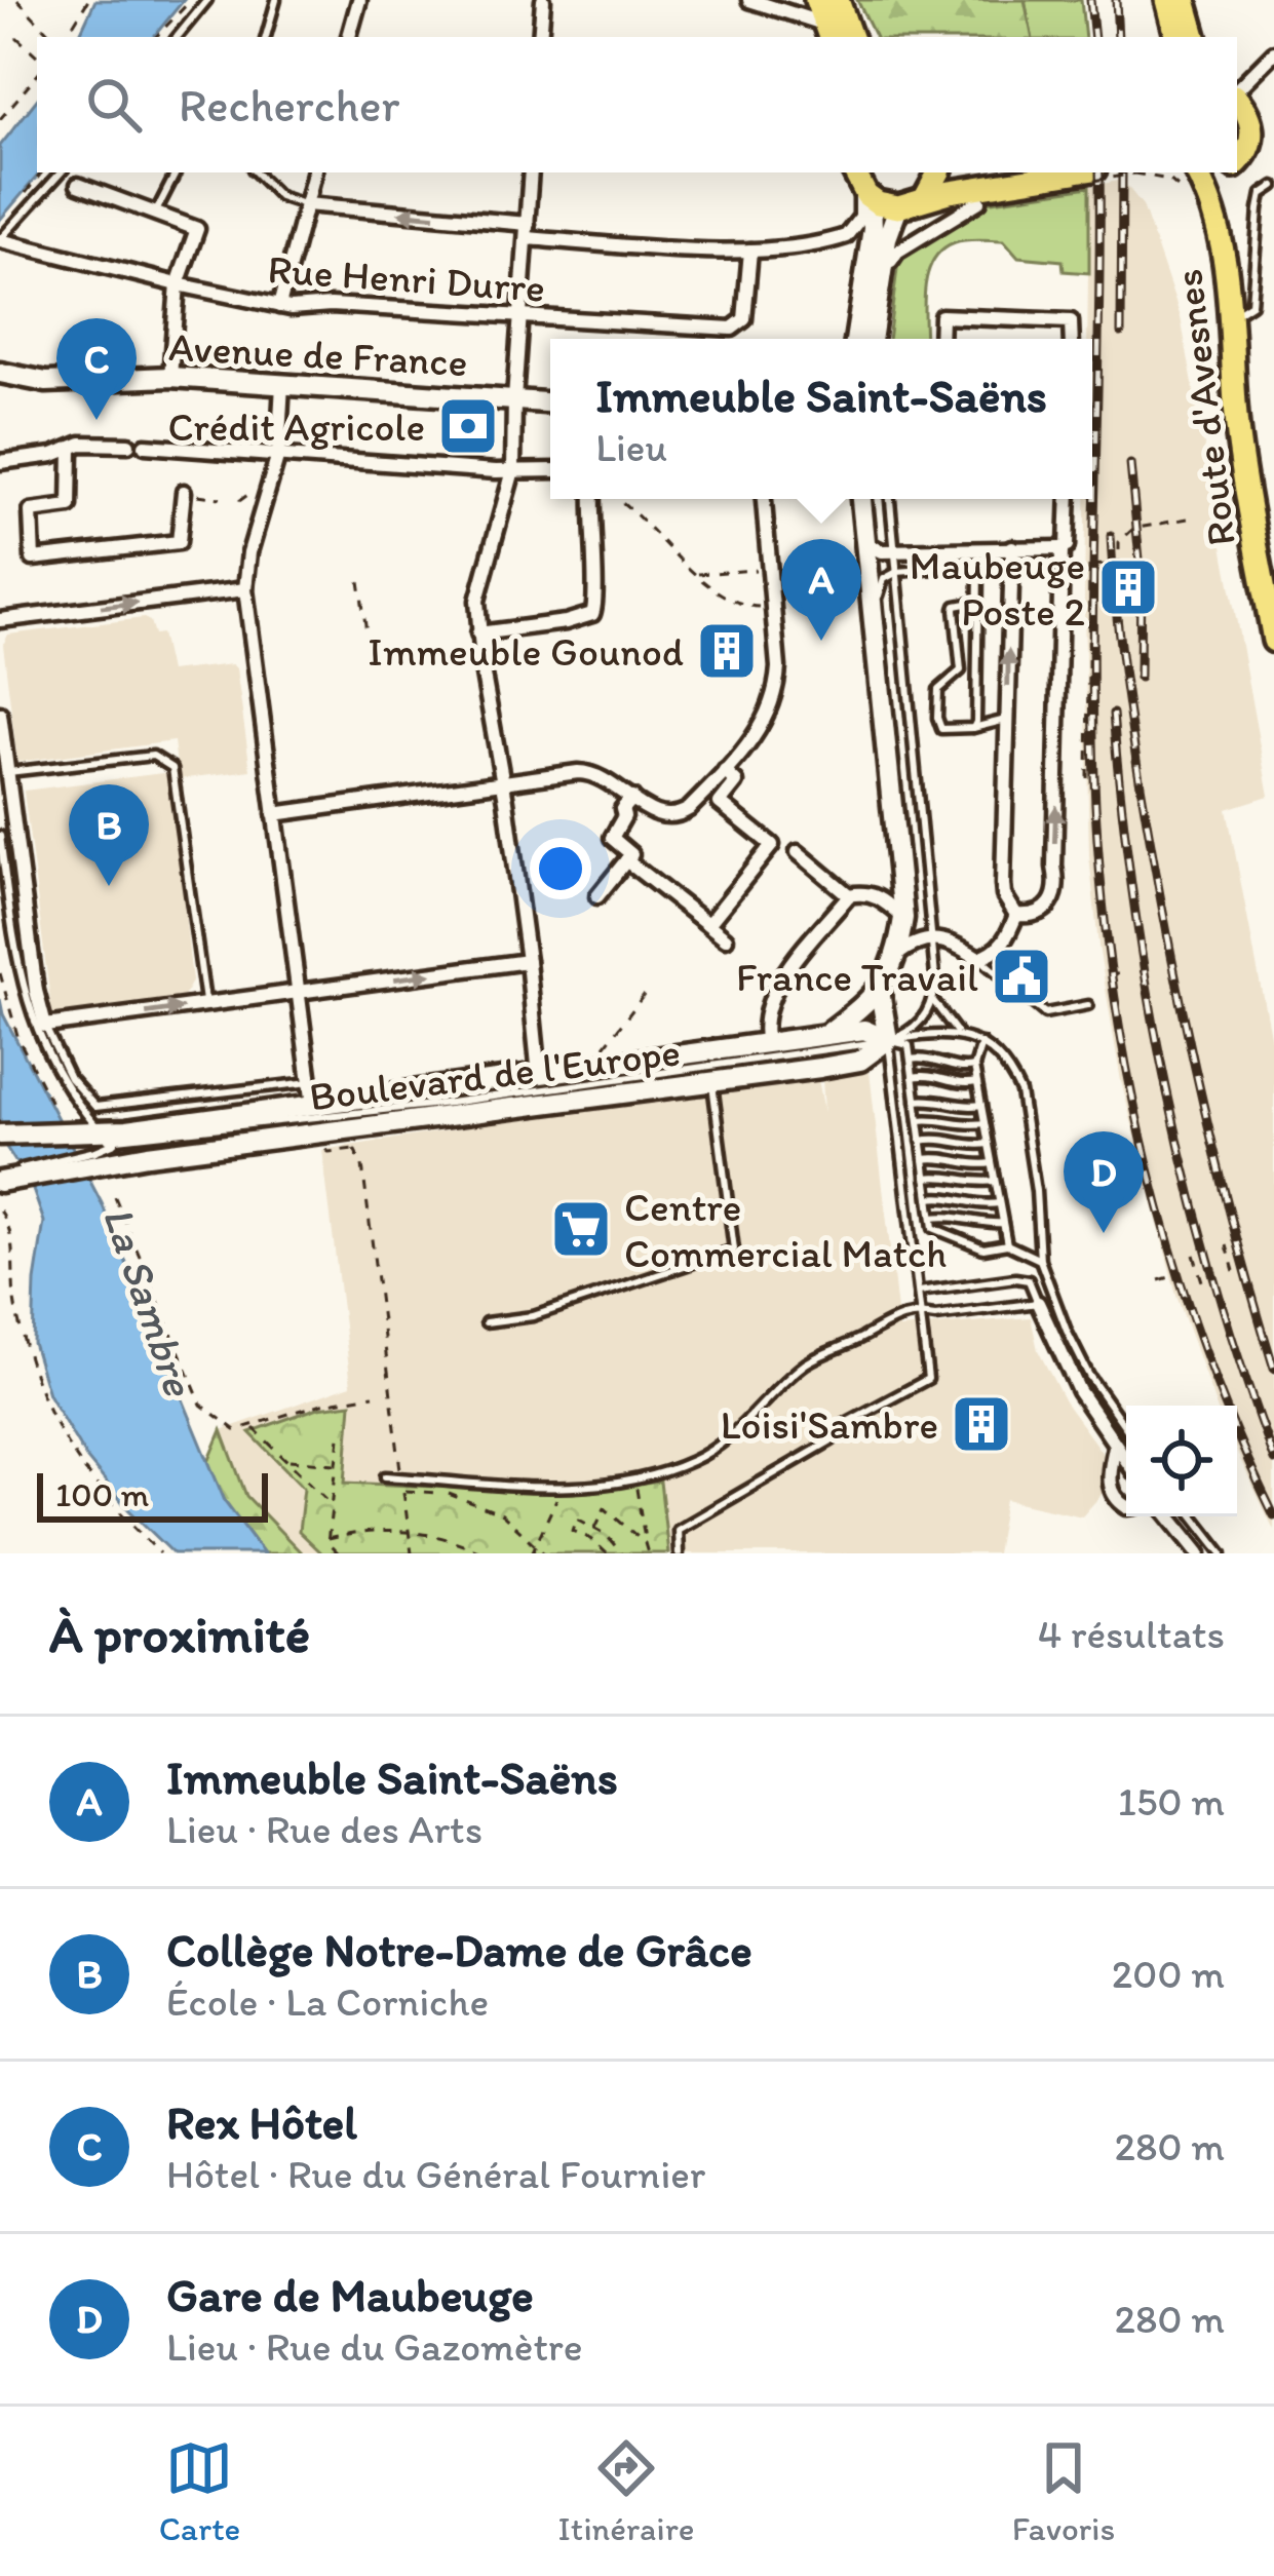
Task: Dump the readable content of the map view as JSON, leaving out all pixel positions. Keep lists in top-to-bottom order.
{
  "streets": {
    "main road": ["Avenue de France", "Route d'Avesnes", "Boulevard de l'Europe"],
    "street": ["Rue Henri Durre"]
  },
  "water": ["La Sambre"],
  "places": {
    "bank": ["Crédit Agricole"],
    "building": ["Maubeuge Poste 2", "Immeuble Gounod", "Loisi'Sambre"],
    "public building": ["France Travail"],
    "supermarket": ["Centre Commercial Match"]
  },
  "scale_bar": "100 m",
  "page": {
    "search": "Rechercher",
    "pins": [
      "C",
      "A",
      "B",
      "D"
    ],
    "popup": ["Immeuble Saint-Saëns", "Lieu"],
    "scale": "100 m",
    "heading": ["À proximité", "4 résultats"],
    "list": [
      {
        "mark": "A",
        "name": "Immeuble Saint-Saëns",
        "note": "Lieu · Rue des Arts",
        "value": "150 m"
      },
      {
        "mark": "B",
        "name": "Collège Notre-Dame de Grâce",
        "note": "École · La Corniche",
        "value": "200 m"
      },
      {
        "mark": "C",
        "name": "Rex Hôtel",
        "note": "Hôtel · Rue du Général Fournier",
        "value": "280 m"
      },
      {
        "mark": "D",
        "name": "Gare de Maubeuge",
        "note": "Lieu · Rue du Gazomètre",
        "value": "280 m"
      }
    ],
    "nav": ["Carte", "Itinéraire", "Favoris"]
  }
}
